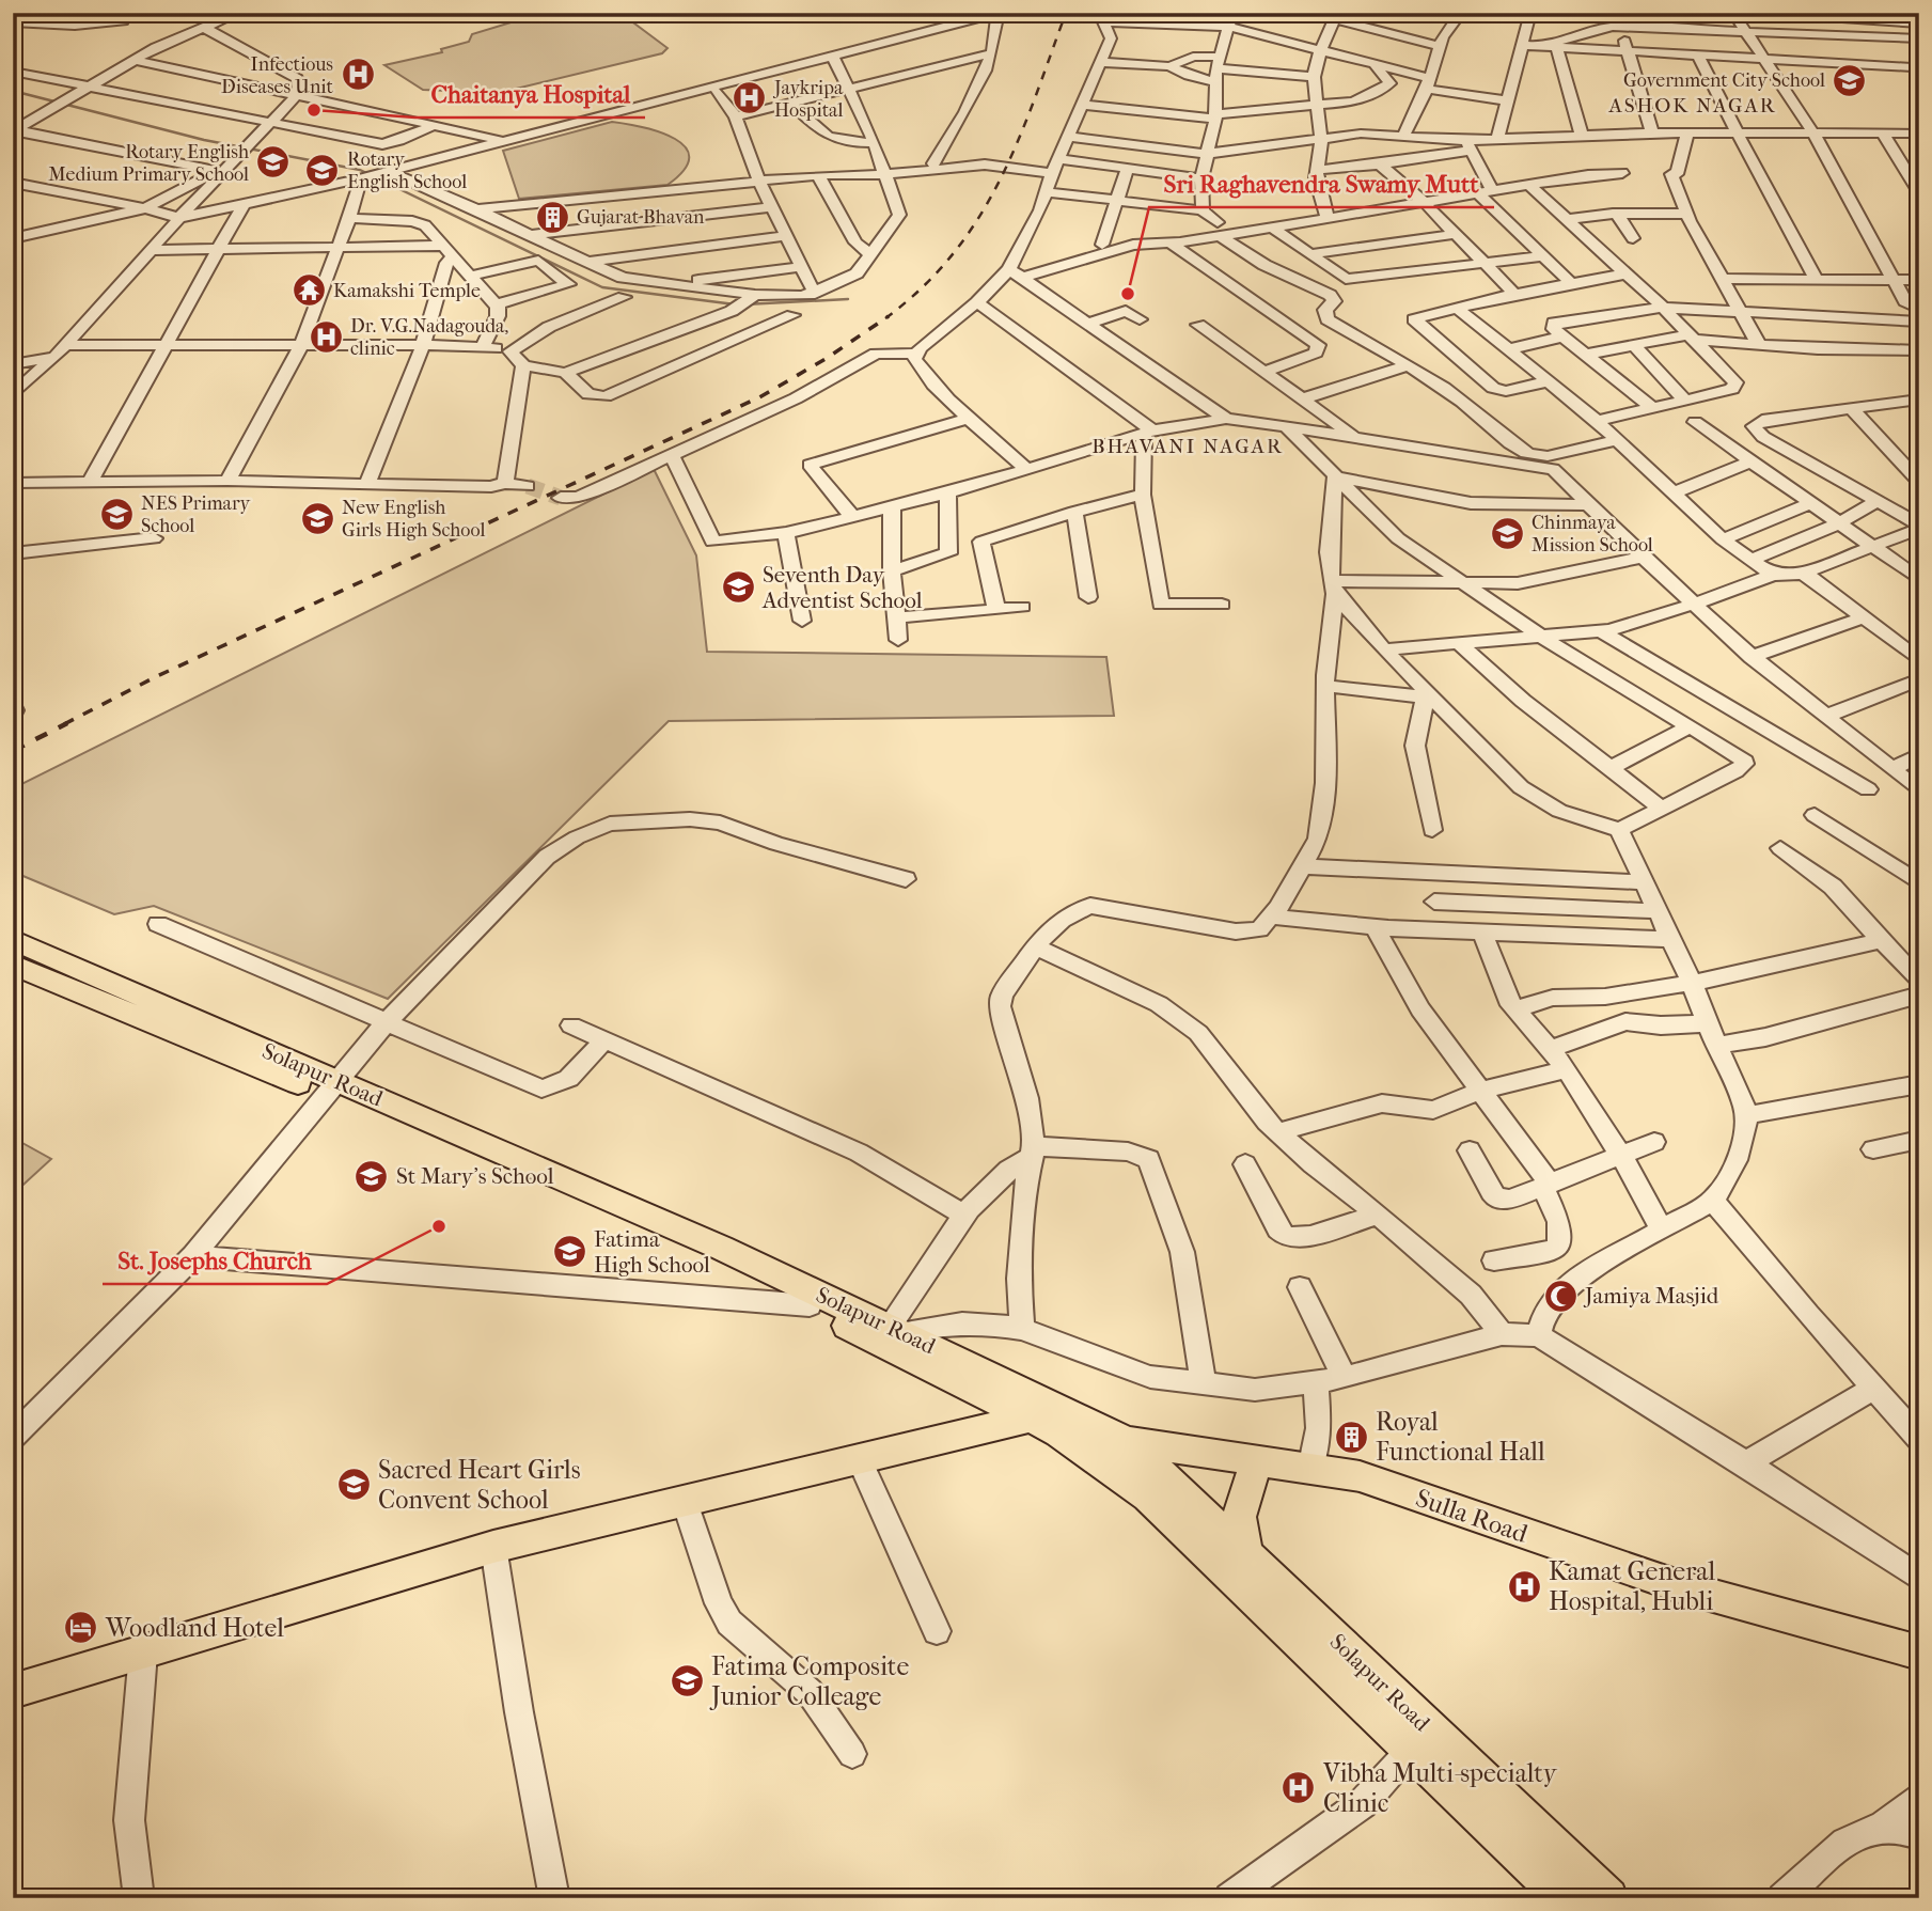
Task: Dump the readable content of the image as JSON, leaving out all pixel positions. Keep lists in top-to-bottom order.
{
  "streets": {
    "main road": ["Solapur Road", "Sulla Road"]
  },
  "crossings": [
    ["Solapur Road", "Sulla Road"]
  ],
  "districts": ["ASHOK NAGAR", "BHAVANI NAGAR"],
  "places": {
    "hospital": [
      "Infectious Diseases Unit",
      "Jaykripa Hospital",
      "Dr. V.G.Nadagouda, clinic",
      "Kamat General Hospital, Hubli",
      "Vibha Multi-specialty Clinic"
    ],
    "school or university": [
      "Government City School",
      "Rotary English Medium Primary School",
      "Rotary English School",
      "NES Primary School",
      "New English Girls High School",
      "Chinmaya Mission School",
      "Seventh Day Adventist School",
      "St Mary's School",
      "Fatima High School",
      "Sacred Heart Girls Convent School",
      "Fatima Composite Junior Colleage"
    ],
    "other": ["Chaitanya Hospital", "Sri Raghavendra Swamy Mutt", "St. Josephs Church"],
    "building": ["Gujarat Bhavan", "Royal Functional Hall"],
    "temple": ["Kamakshi Temple"],
    "mosque": ["Jamiya Masjid"],
    "hotel": ["Woodland Hotel"]
  }
}
